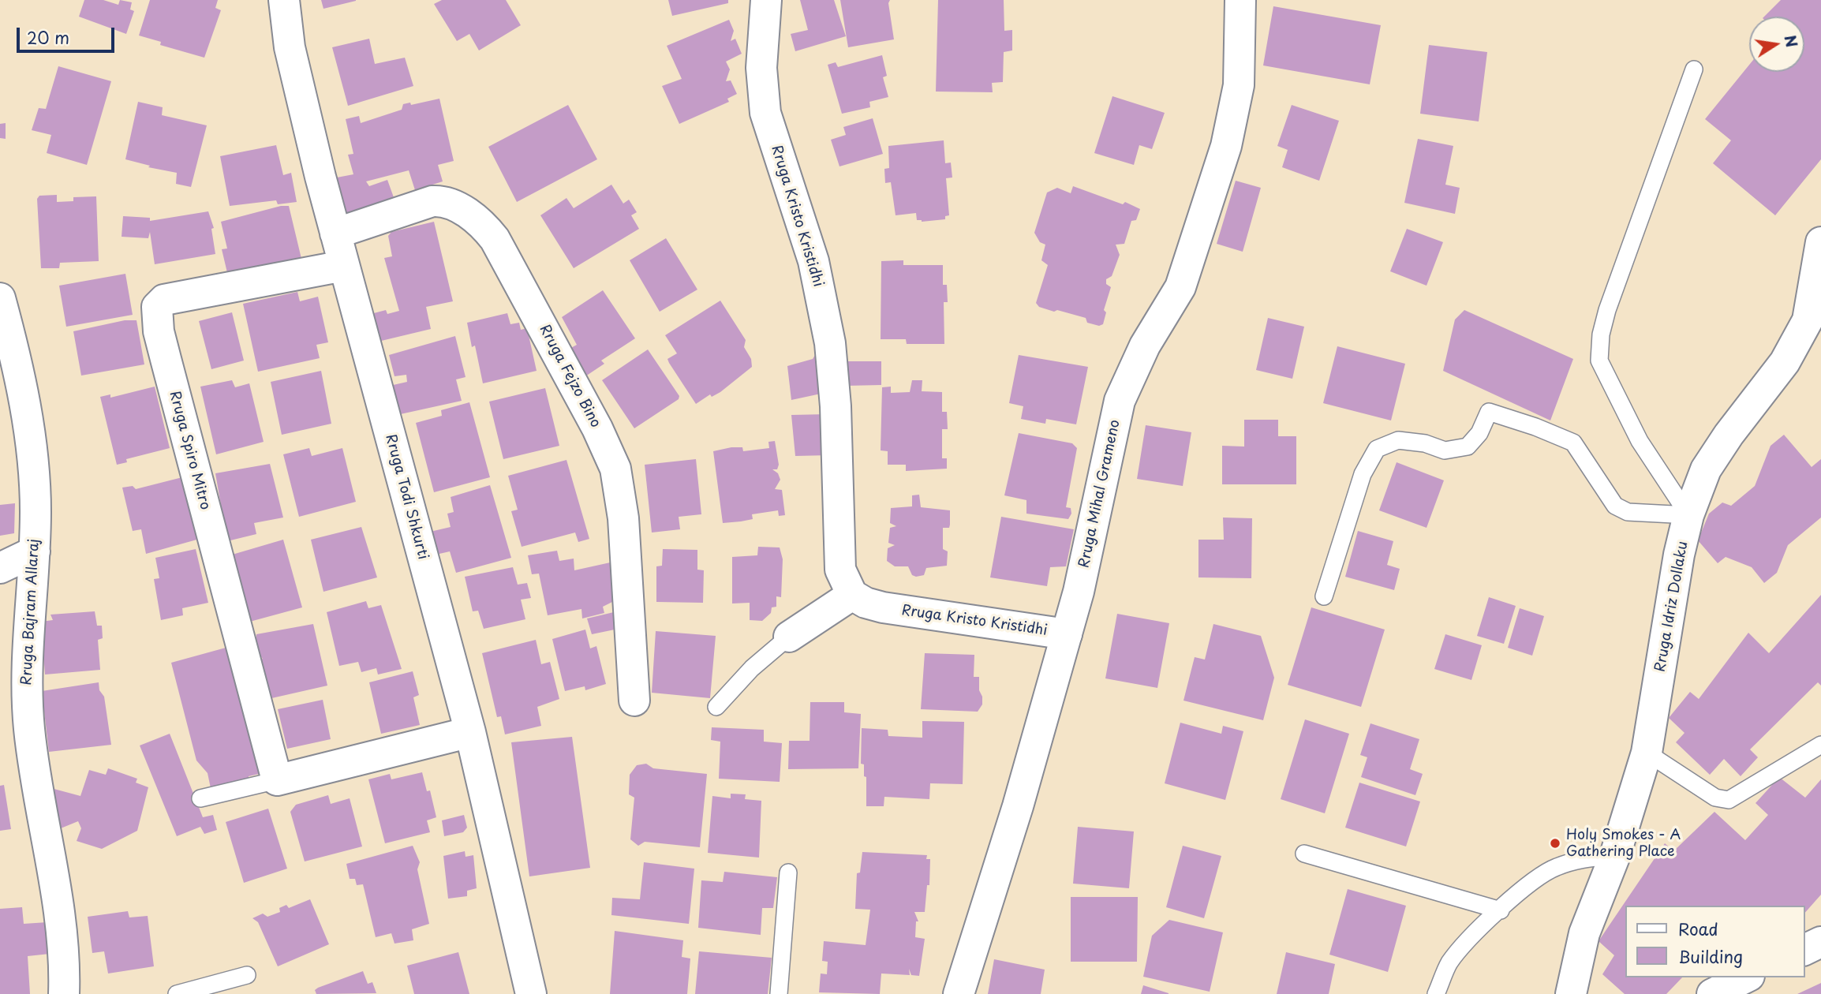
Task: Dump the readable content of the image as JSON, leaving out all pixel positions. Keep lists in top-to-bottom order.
{
  "streets": {
    "street": [
      "Rruga Kristo Kristidhi",
      "Rruga Fejzo Bino",
      "Rruga Spiro Mitro",
      "Rruga Mihal Grameno",
      "Rruga Todi Shkurti",
      "Rruga Idriz Dollaku",
      "Rruga Bajram Allaraj"
    ]
  },
  "crossings": [
    ["Rruga Kristo Kristidhi", "Rruga Mihal Grameno"],
    ["Rruga Fejzo Bino", "Rruga Todi Shkurti"],
    ["Rruga Spiro Mitro", "Rruga Todi Shkurti"]
  ],
  "places": ["Holy Smokes - A Gathering Place"],
  "legend": ["Road", "Building"],
  "scale_bar": "20 m",
  "north": "right"
}
